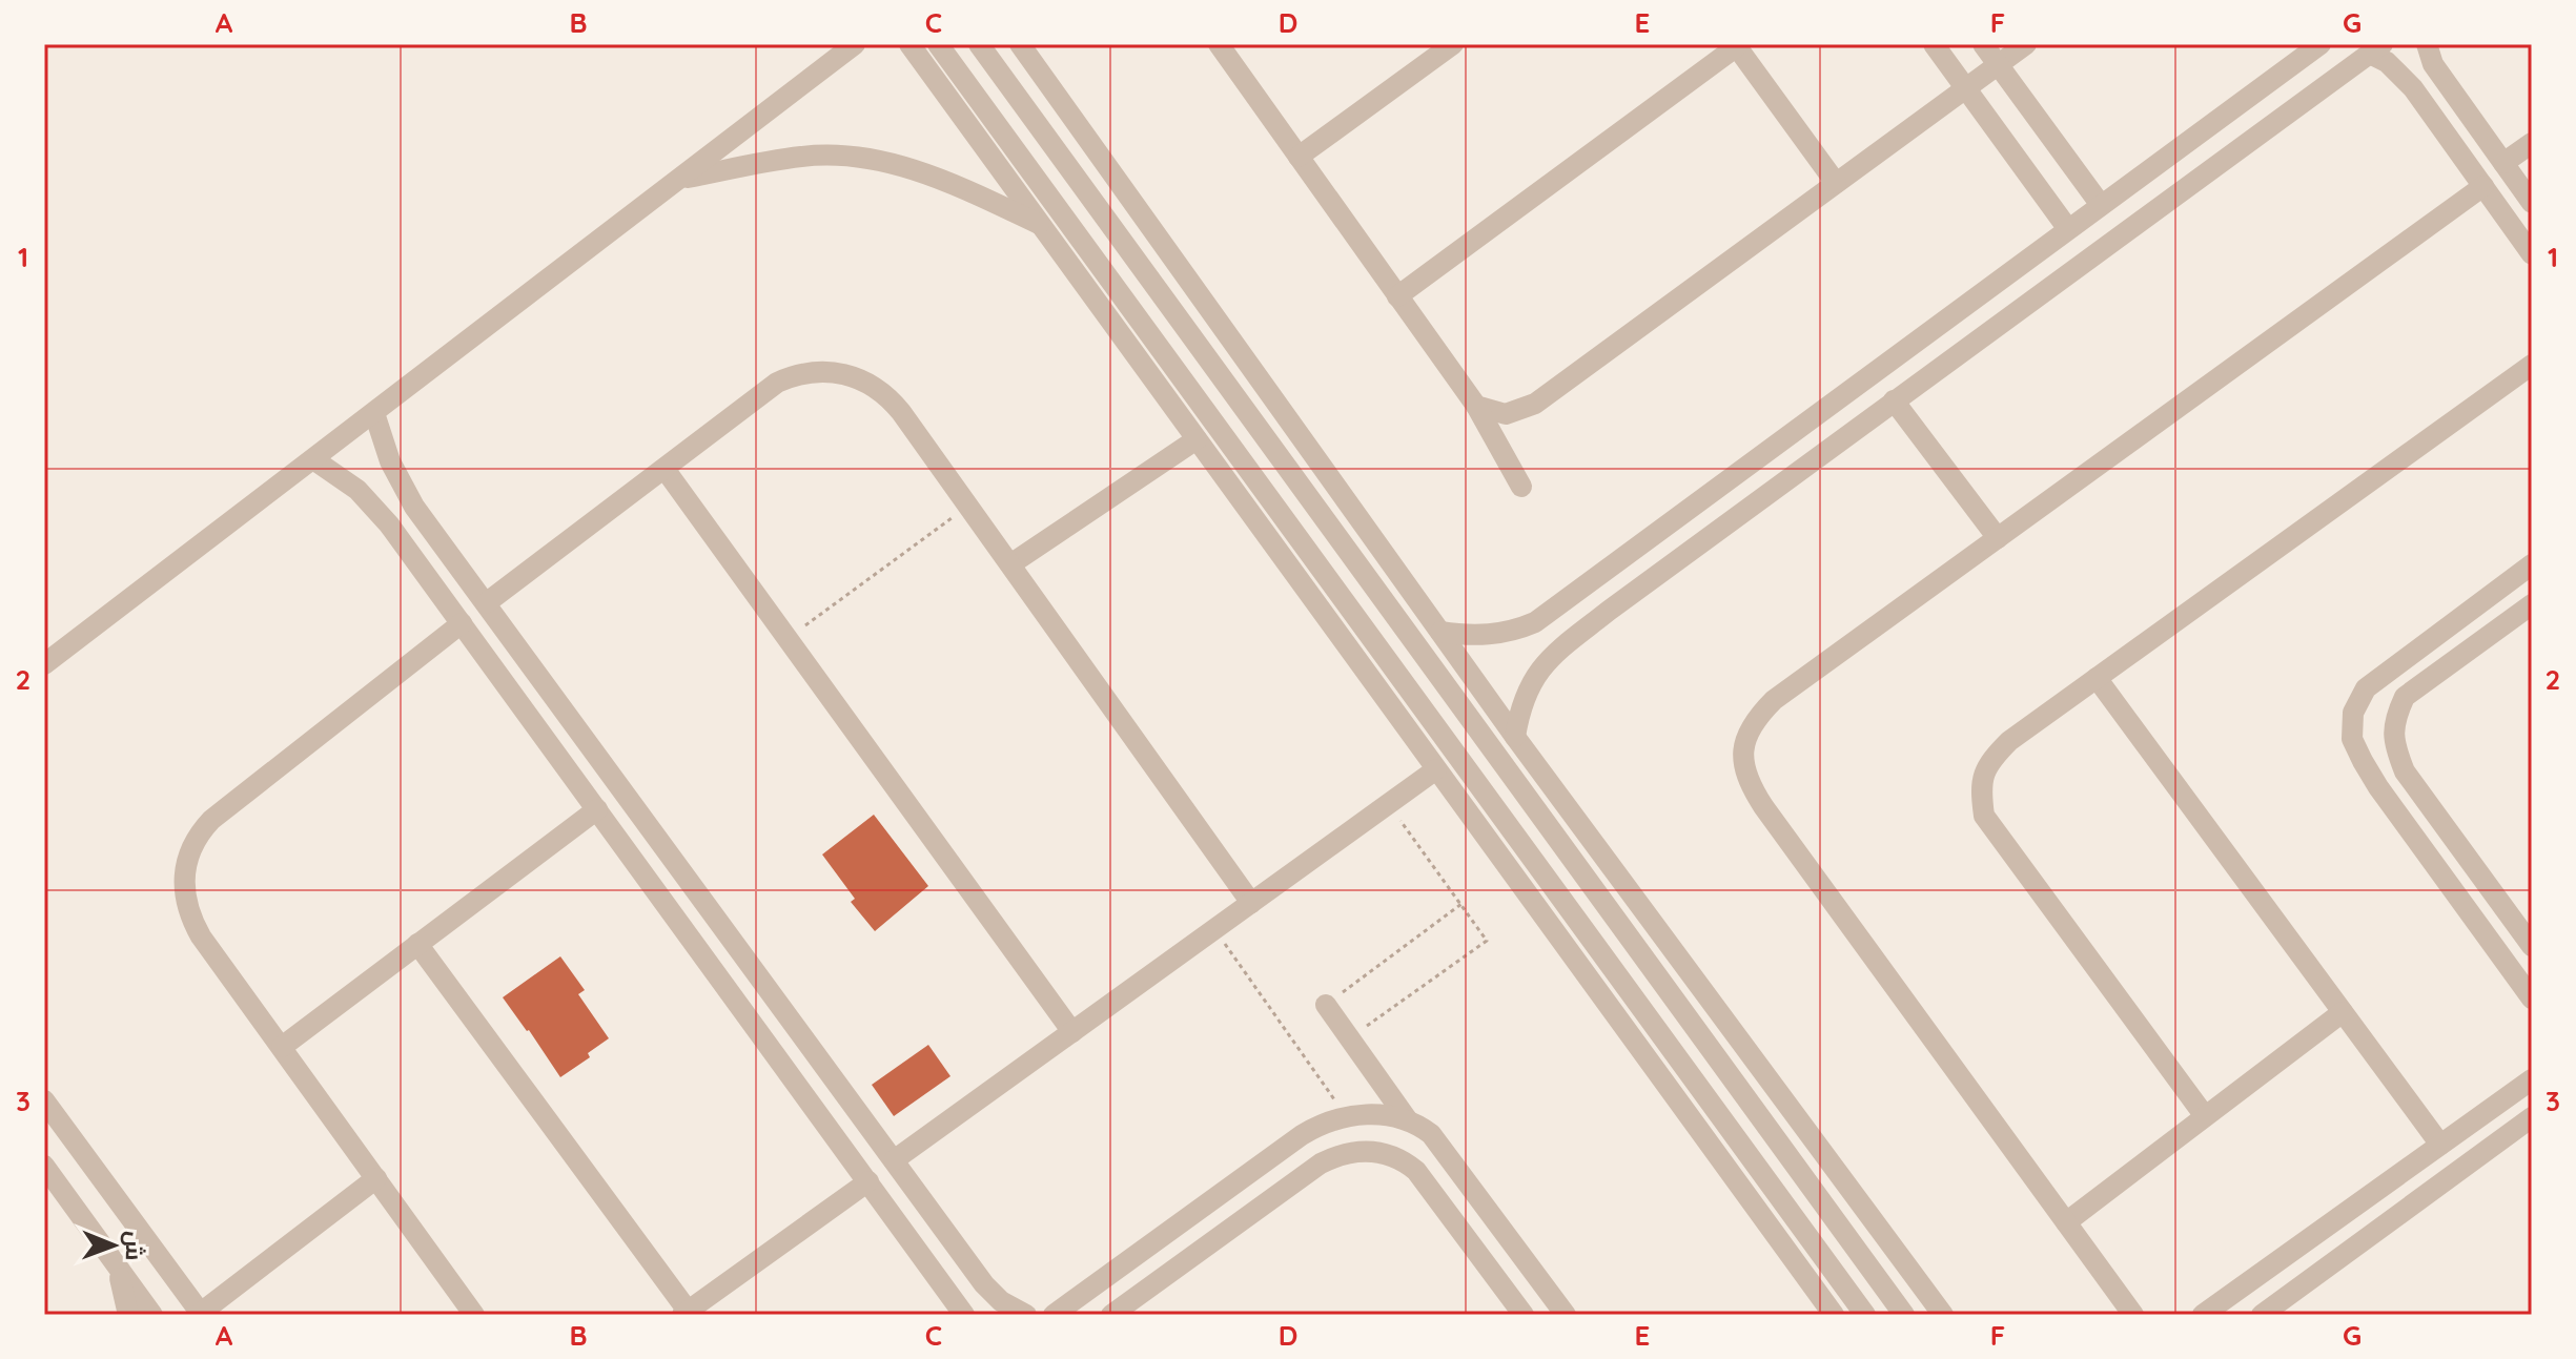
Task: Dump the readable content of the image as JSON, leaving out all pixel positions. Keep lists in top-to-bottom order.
{
  "north": "right",
  "grid": {
    "columns": [
      "A",
      "B",
      "C",
      "D",
      "E",
      "F",
      "G"
    ],
    "rows": ["1", "2", "3"]
  }
}
